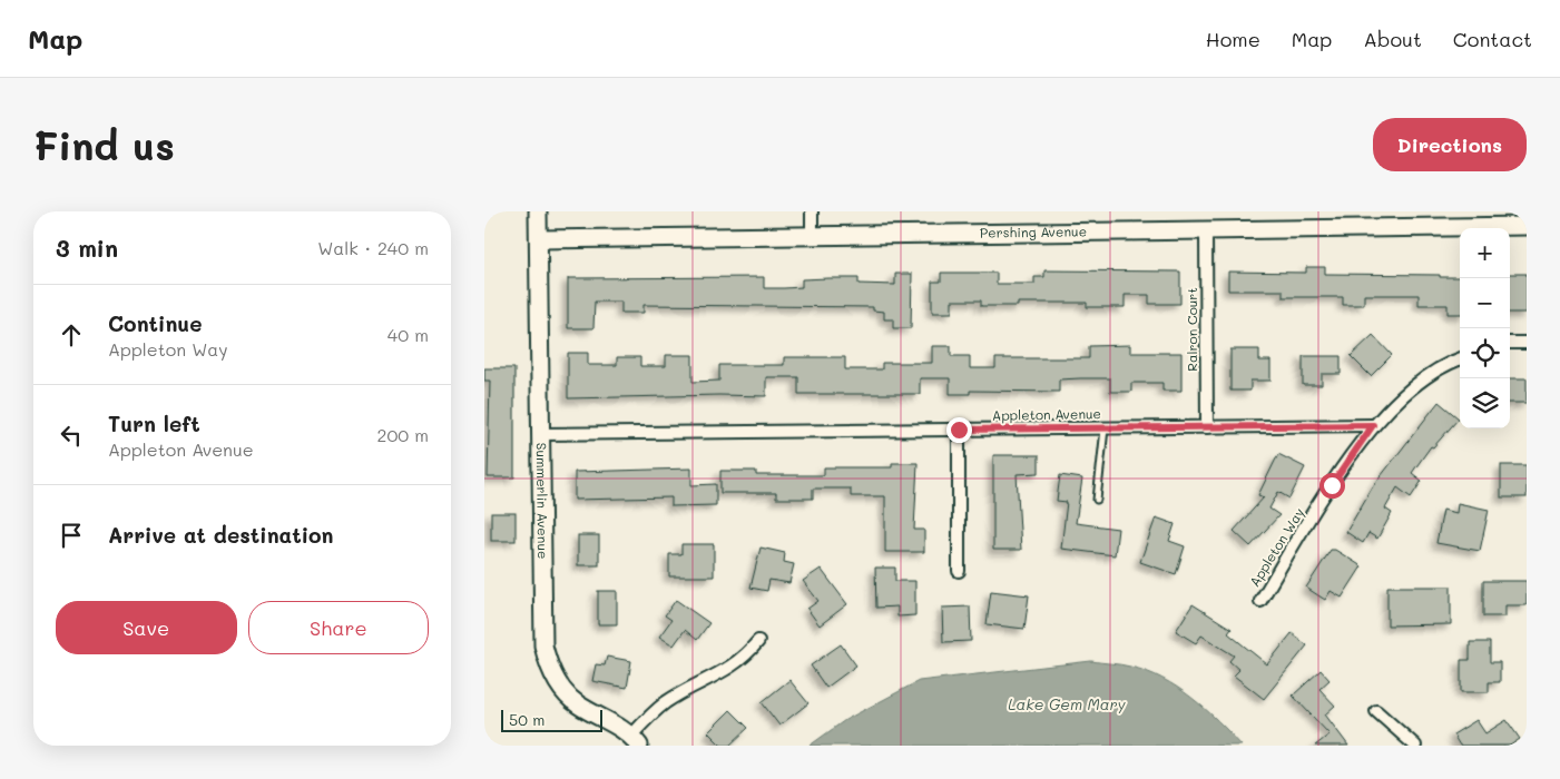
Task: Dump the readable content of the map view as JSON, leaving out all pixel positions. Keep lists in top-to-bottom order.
{
  "streets": {
    "street": [
      "Pershing Avenue",
      "Ralron Court",
      "Appleton Avenue",
      "Summerlin Avenue",
      "Appleton Way"
    ]
  },
  "crossings": [
    ["Pershing Avenue", "Ralron Court"],
    ["Pershing Avenue", "Summerlin Avenue"],
    ["Ralron Court", "Appleton Avenue"],
    ["Appleton Avenue", "Summerlin Avenue"],
    ["Appleton Avenue", "Appleton Way"]
  ],
  "water": ["Lake Gem Mary"],
  "scale_bar": "50 m",
  "page": {
    "header": "Map",
    "nav": [
      "Home",
      "Map",
      "About",
      "Contact"
    ],
    "buttons": [
      "Directions",
      ["Save", "Share"]
    ],
    "title": "Find us",
    "heading": ["3 min", "Walk · 240 m"],
    "map_buttons": ["+", "−"],
    "list": [
      ["Continue", "Appleton Way", "40 m"],
      ["Turn left", "Appleton Avenue", "200 m"],
      "Arrive at destination"
    ],
    "scale": "50 m"
  }
}
